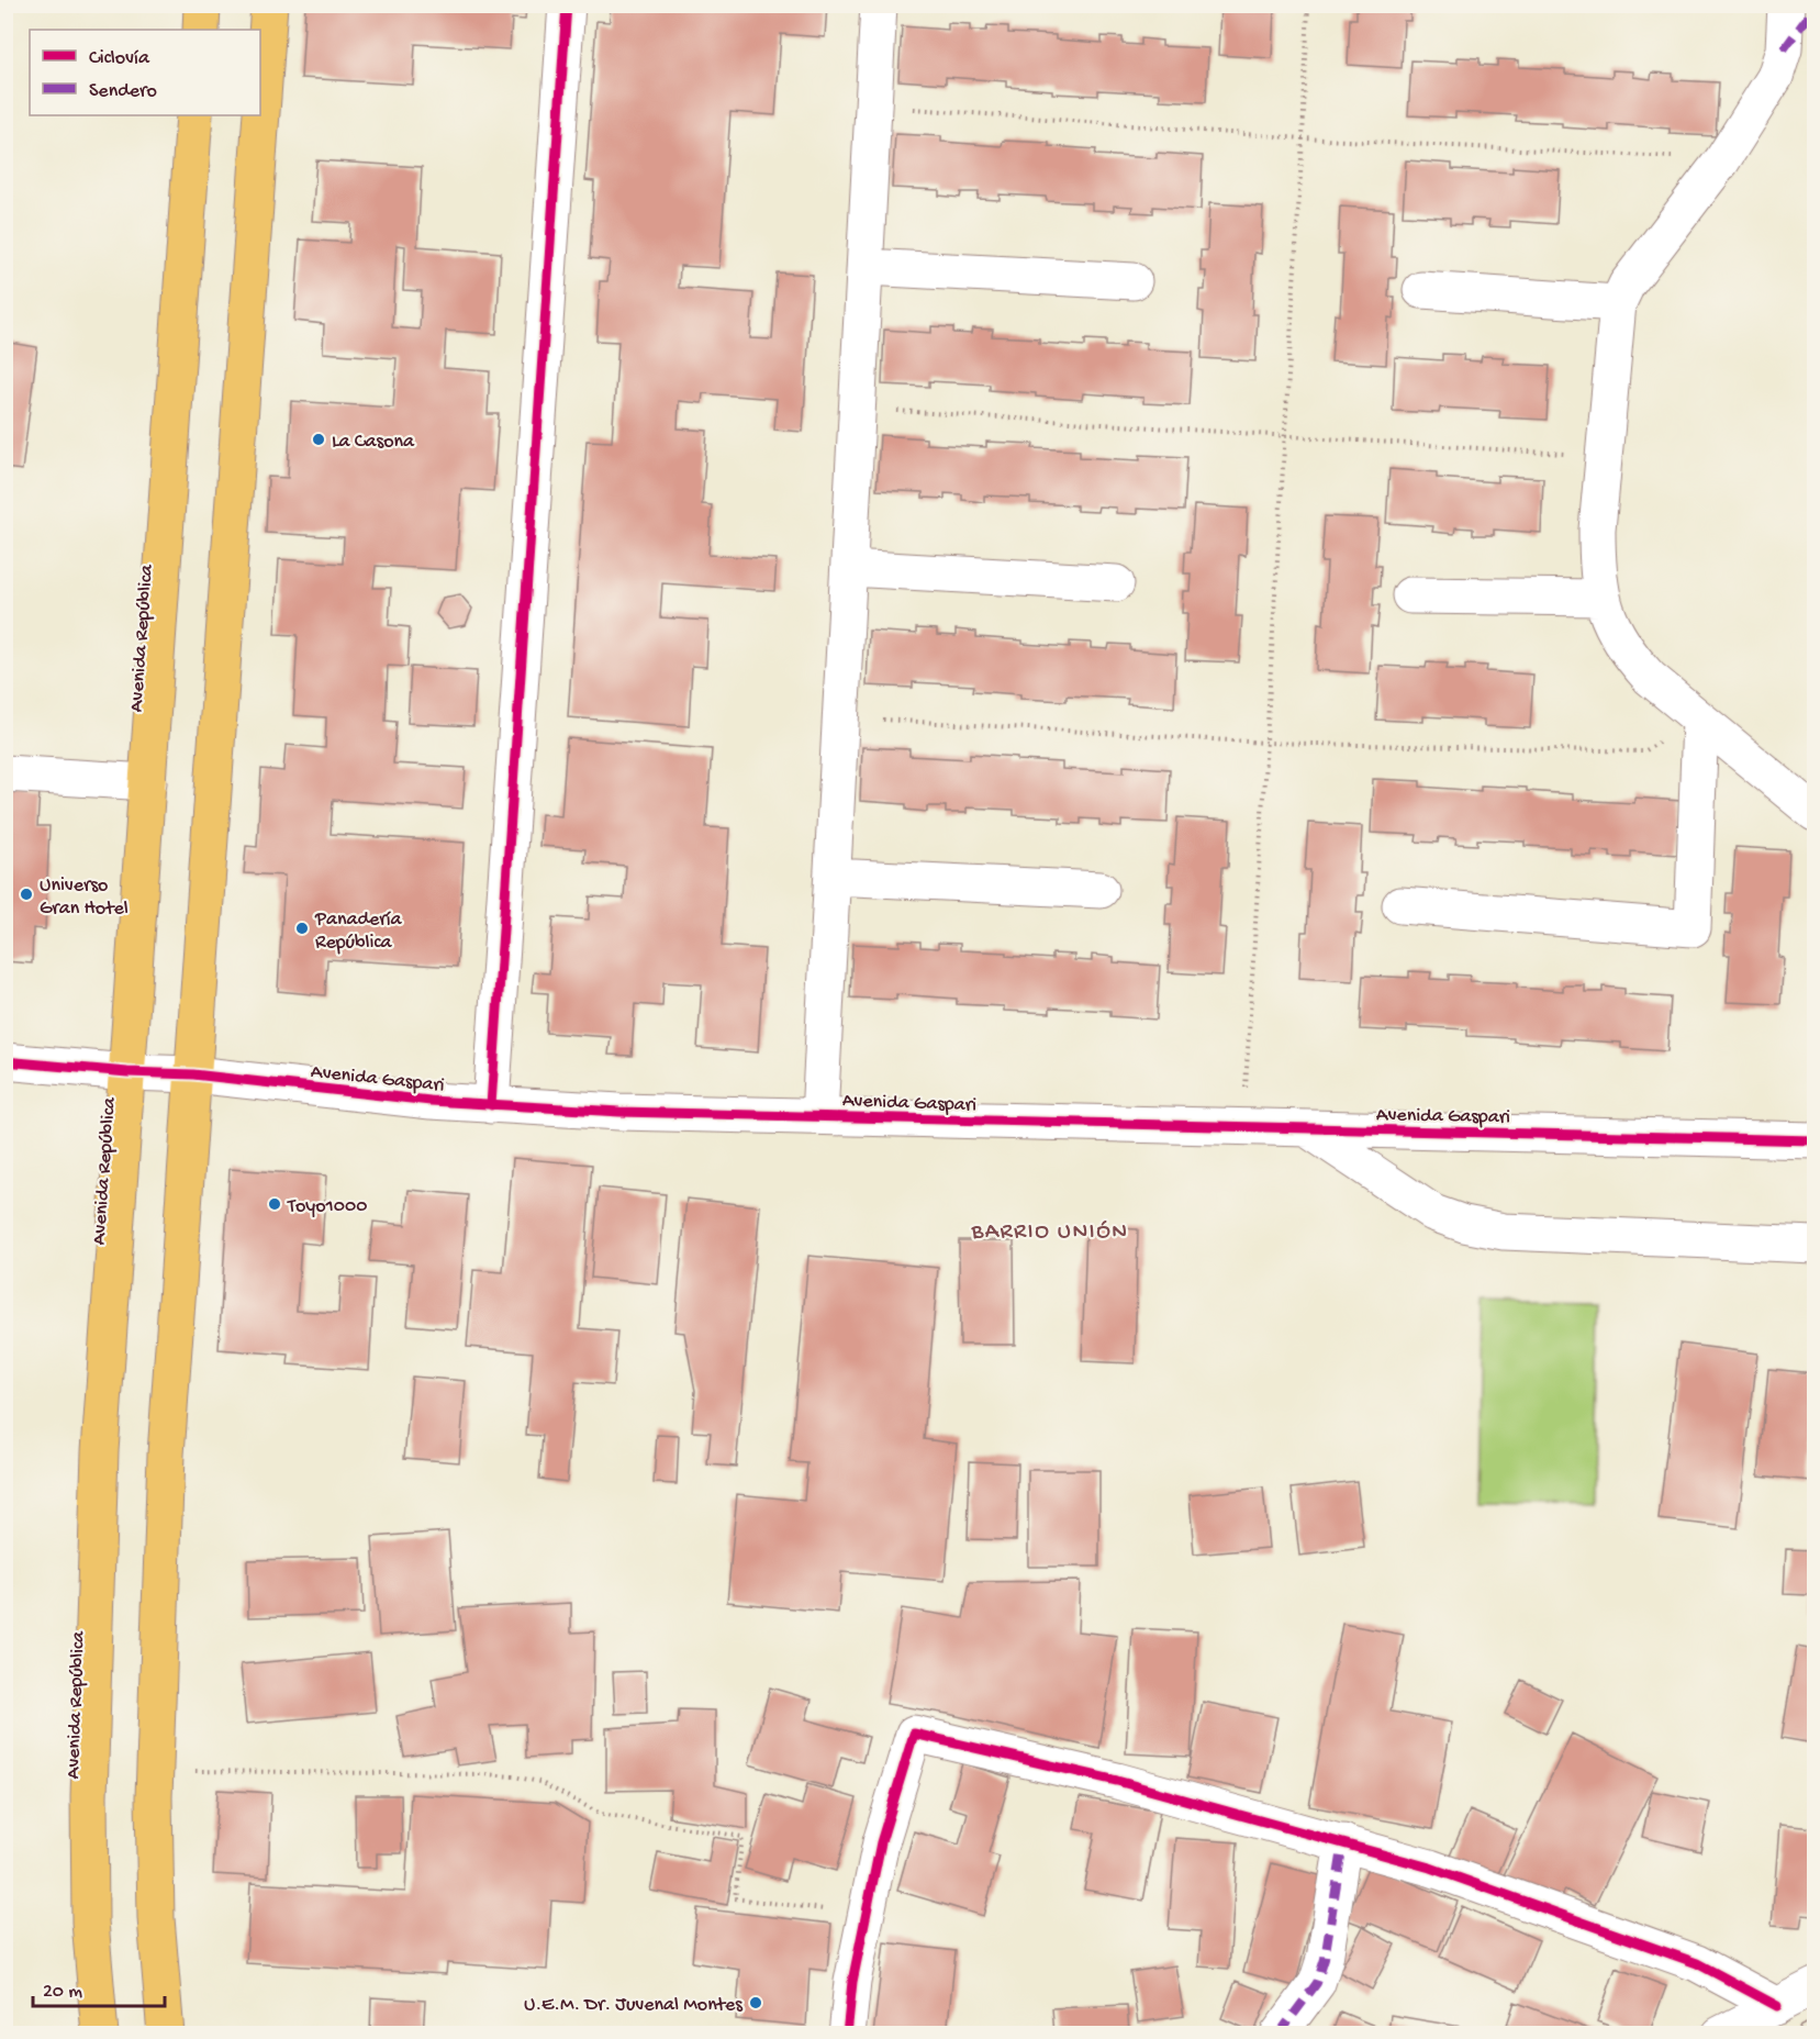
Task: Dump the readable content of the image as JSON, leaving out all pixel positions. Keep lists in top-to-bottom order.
{
  "streets": {
    "main road": ["Avenida República"],
    "street": ["Avenida Gaspari"]
  },
  "crossings": [
    ["Avenida República", "Avenida Gaspari"]
  ],
  "districts": ["BARRIO UNIÓN"],
  "places": [
    "La Casona",
    "Universo Gran Hotel",
    "Panadería República",
    "Toyo1000",
    "U.E.M. Dr. Juvenal Montes"
  ],
  "legend": ["Ciclovía", "Sendero"],
  "scale_bar": "20 m"
}
